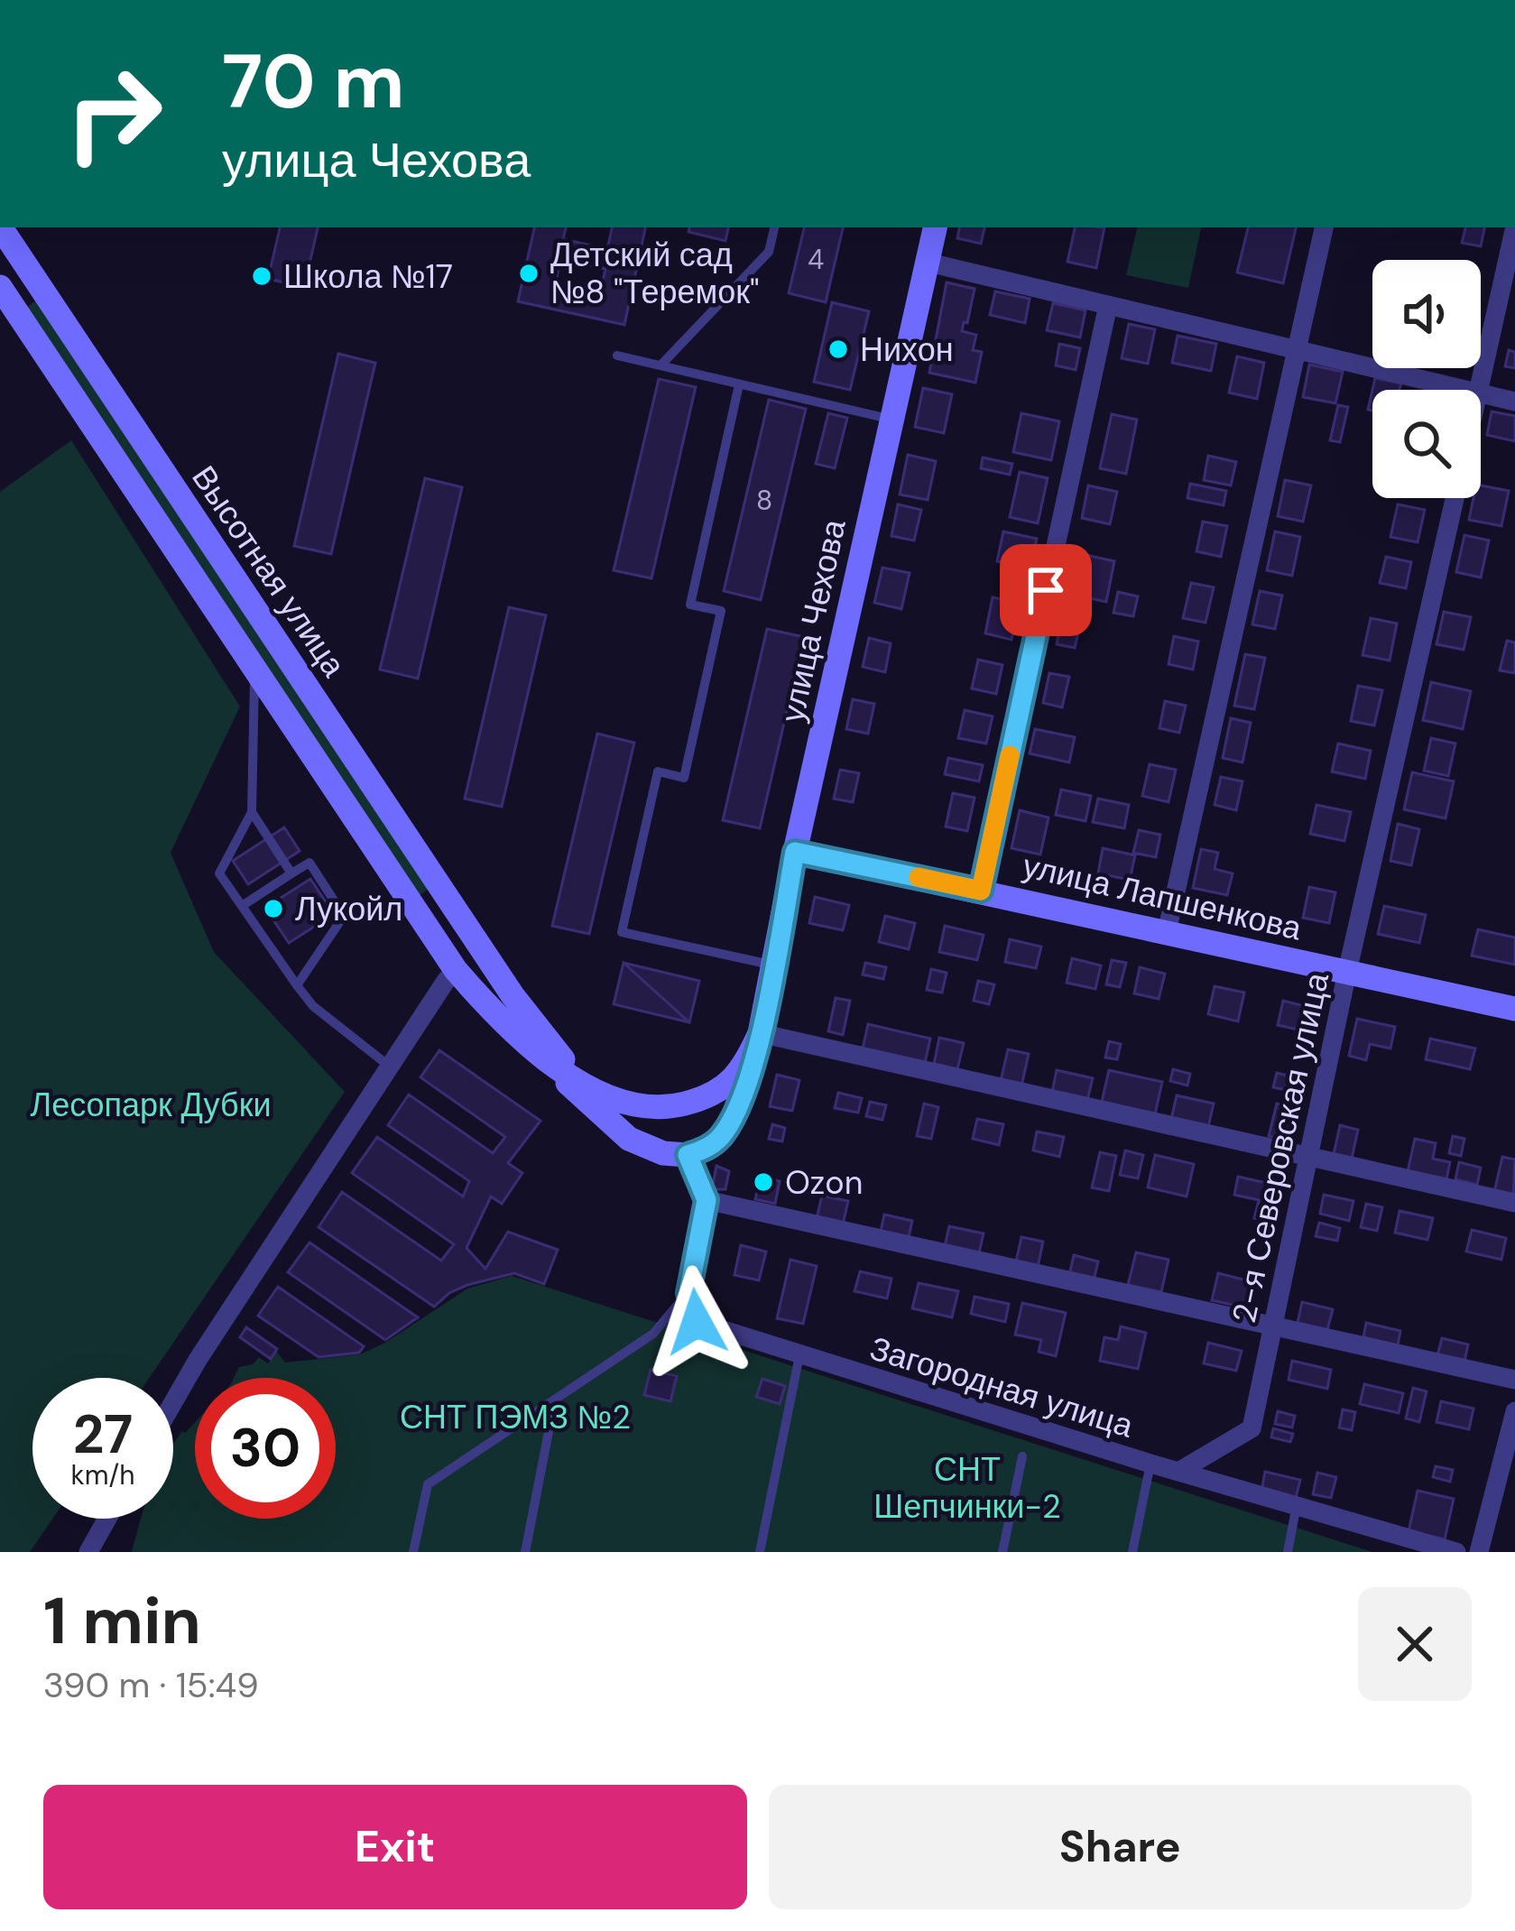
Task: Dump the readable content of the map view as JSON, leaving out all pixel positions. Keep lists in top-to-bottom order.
{
  "streets": {
    "street": [
      "Высотная улица",
      "улица Чехова",
      "улица Лапшенкова",
      "2-я Северовская улица",
      "Загородная улица"
    ]
  },
  "crossings": [
    ["Высотная улица", "улица Чехова"],
    ["улица Чехова", "улица Лапшенкова"],
    ["улица Лапшенкова", "2-я Северовская улица"],
    ["2-я Северовская улица", "Загородная улица"]
  ],
  "parks": ["Лесопарк Дубки", "СНТ ПЭМЗ №2", "СНТ Шепчинки-2"],
  "places": [
    "Детский сад №8 \"Теремок\"",
    "Школа №17",
    "Нихон",
    "Лукойл",
    "Ozon"
  ],
  "house_numbers": ["4", "8"],
  "page": {
    "turn": ["70 m", "улица Чехова"],
    "speed": "27 km/h",
    "limit": "30",
    "heading": ["1 min", "390 m · 15:49"],
    "buttons": ["Exit", "Share"]
  }
}
